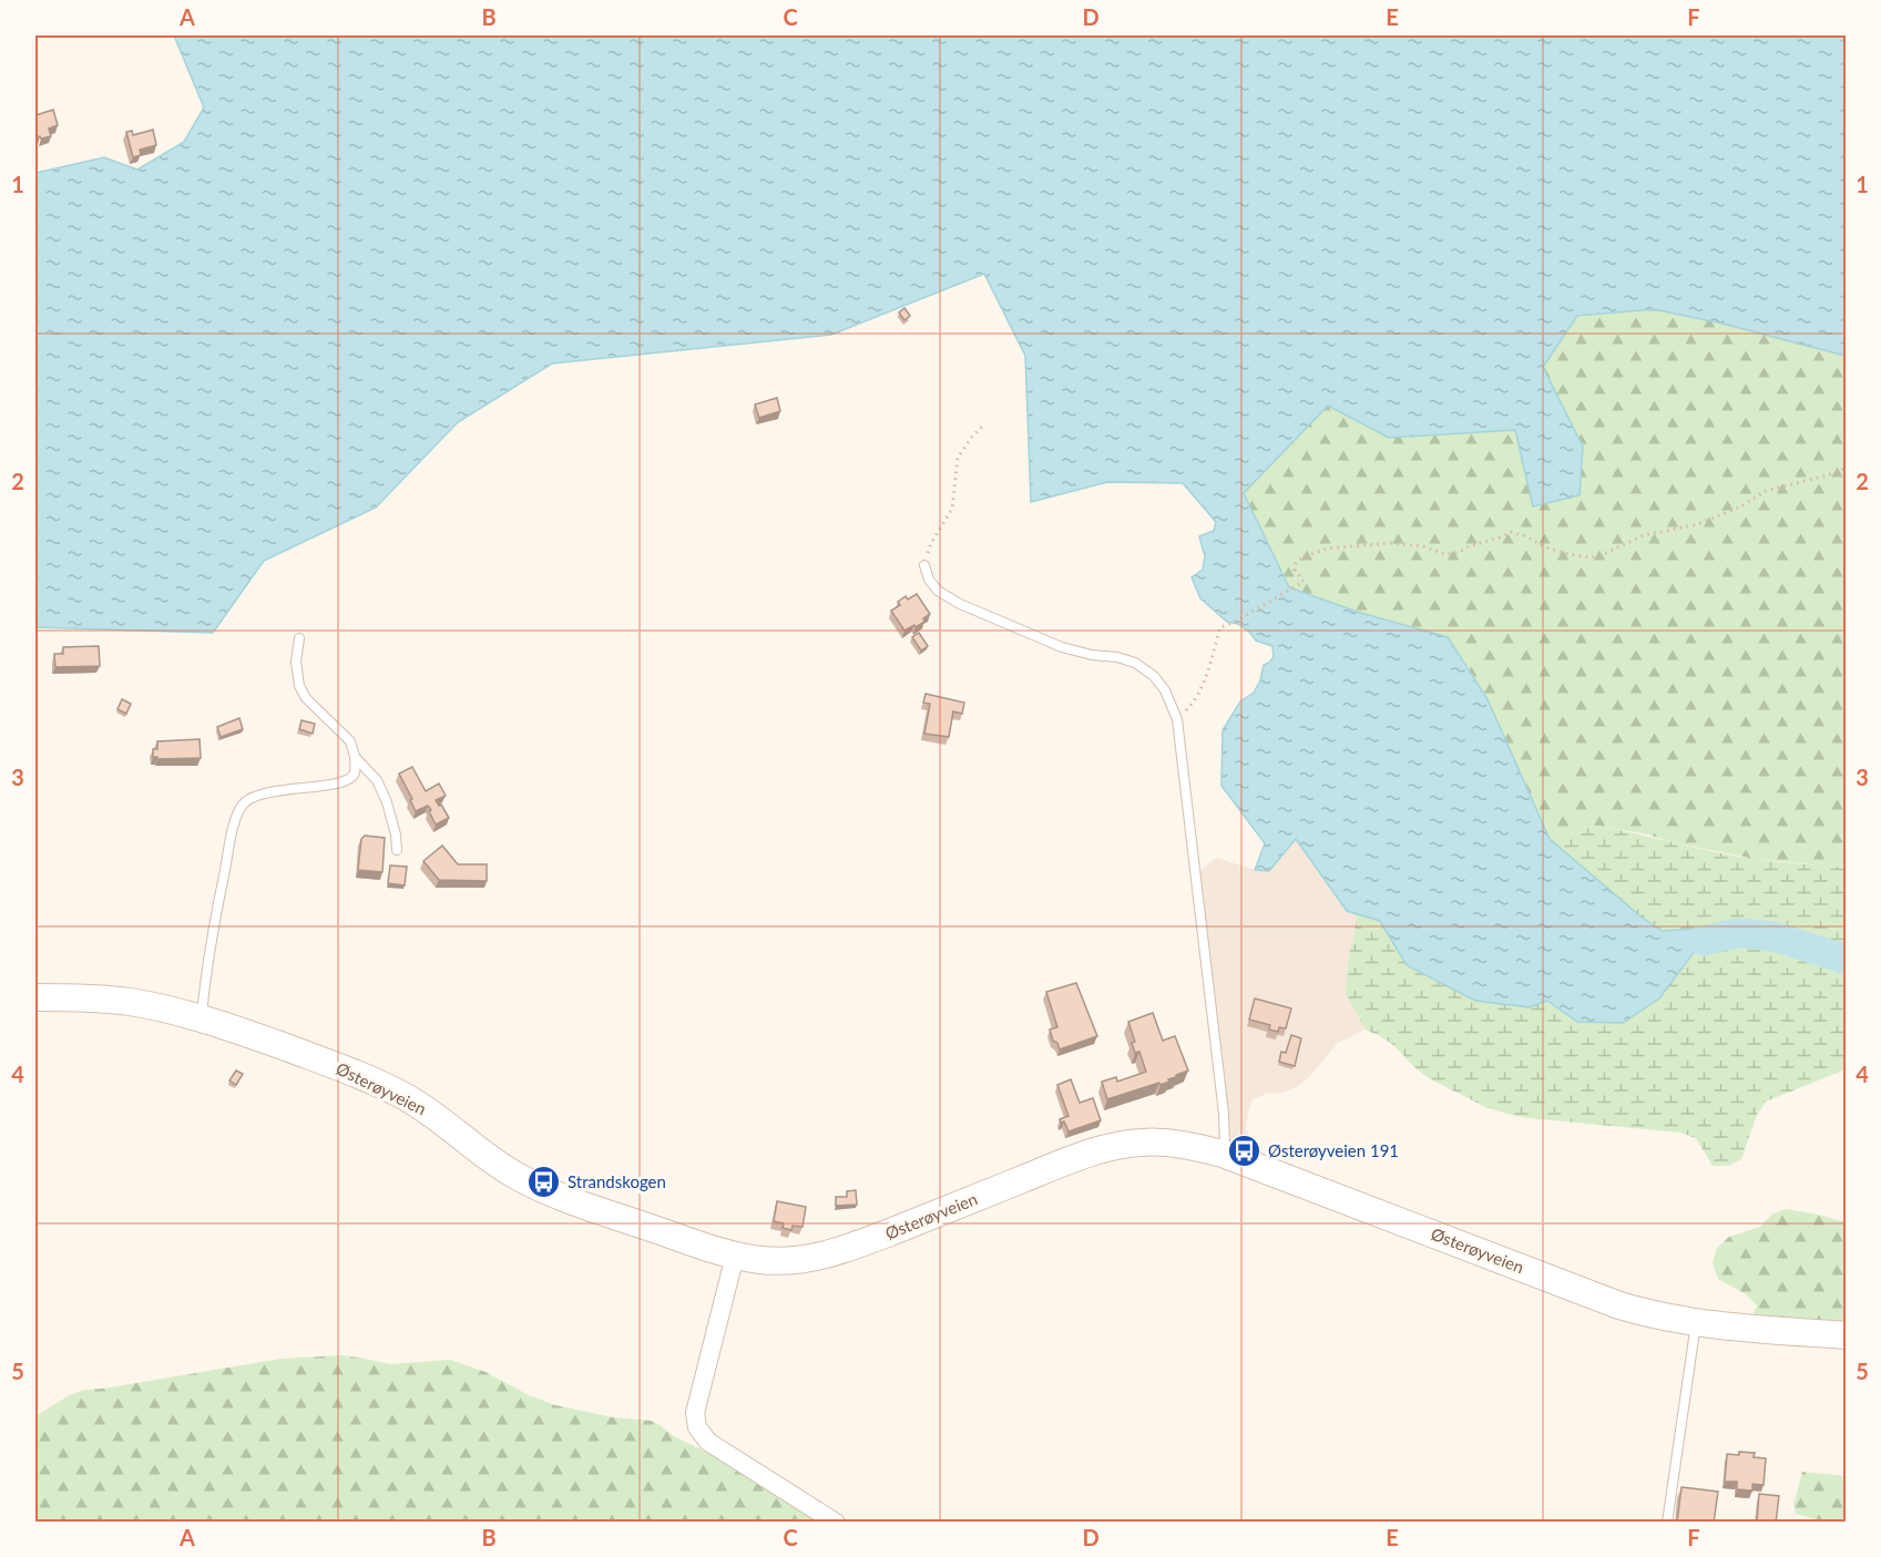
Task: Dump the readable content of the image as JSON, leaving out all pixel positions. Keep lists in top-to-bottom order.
{
  "streets": {
    "main road": ["Østerøyveien"]
  },
  "places": {
    "bus stop": ["Østerøyveien 191", "Strandskogen"]
  },
  "grid": {
    "columns": [
      "A",
      "B",
      "C",
      "D",
      "E",
      "F"
    ],
    "rows": [
      "1",
      "2",
      "3",
      "4",
      "5"
    ]
  }
}
